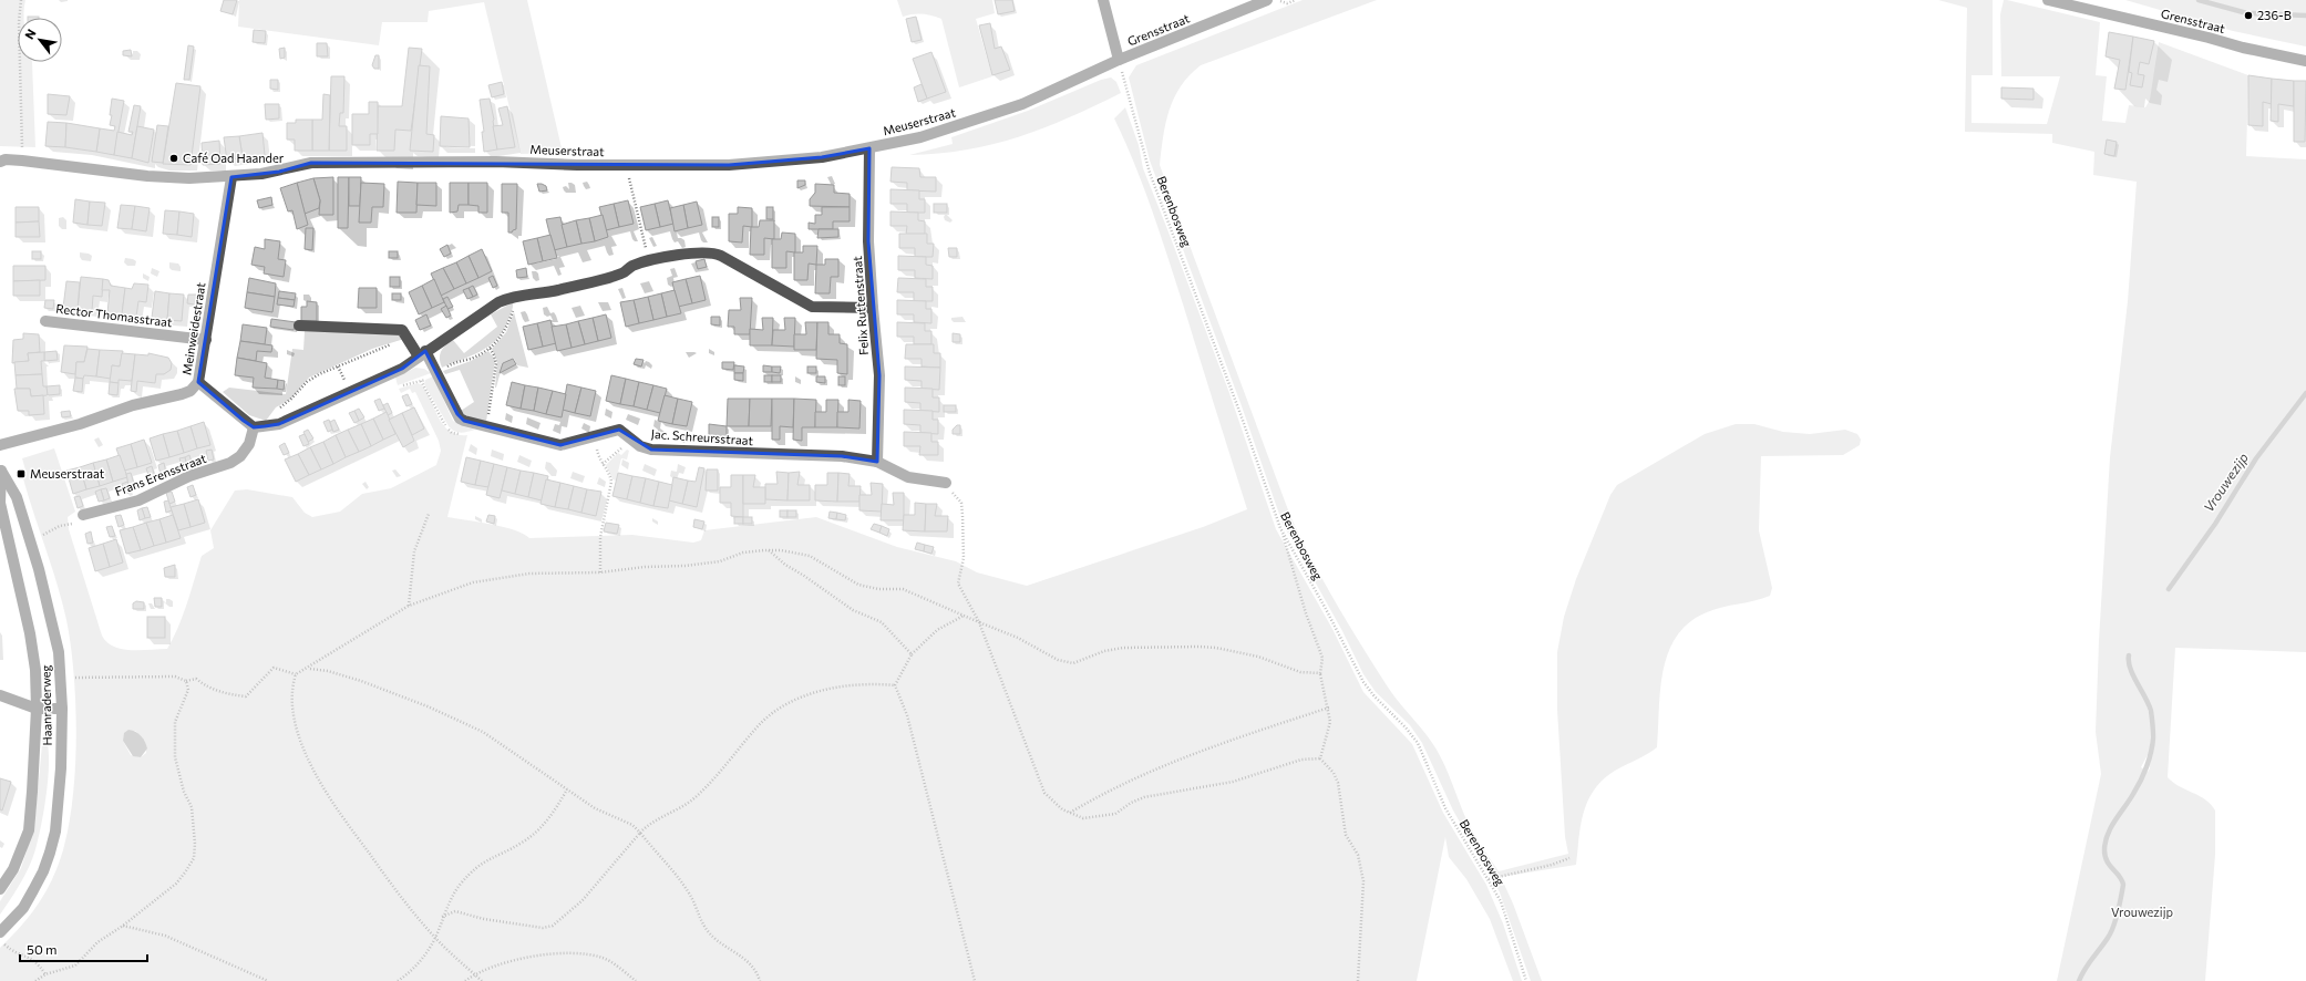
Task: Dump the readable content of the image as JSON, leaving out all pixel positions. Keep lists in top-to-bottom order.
{
  "streets": {
    "street": [
      "Grensstraat",
      "Meuserstraat",
      "Felix Ruttenstraat",
      "Rector Thomasstraat",
      "Meinweidestraat",
      "Jac. Schreursstraat",
      "Frans Erensstraat",
      "Haanraderweg"
    ],
    "path": ["Berenbosweg"]
  },
  "crossings": [
    ["Grensstraat", "Meuserstraat"],
    ["Grensstraat", "Berenbosweg"],
    ["Meuserstraat", "Berenbosweg"],
    ["Meuserstraat", "Felix Ruttenstraat"],
    ["Meuserstraat", "Meinweidestraat"],
    ["Felix Ruttenstraat", "Jac. Schreursstraat"],
    ["Rector Thomasstraat", "Meinweidestraat"]
  ],
  "water": ["Vrouwezijp"],
  "parks": ["Vrouwezijp"],
  "places": {
    "other": ["236-B", "Café Oad Haander"],
    "transit": ["Meuserstraat"]
  },
  "scale_bar": "50 m",
  "north": "top left"
}
